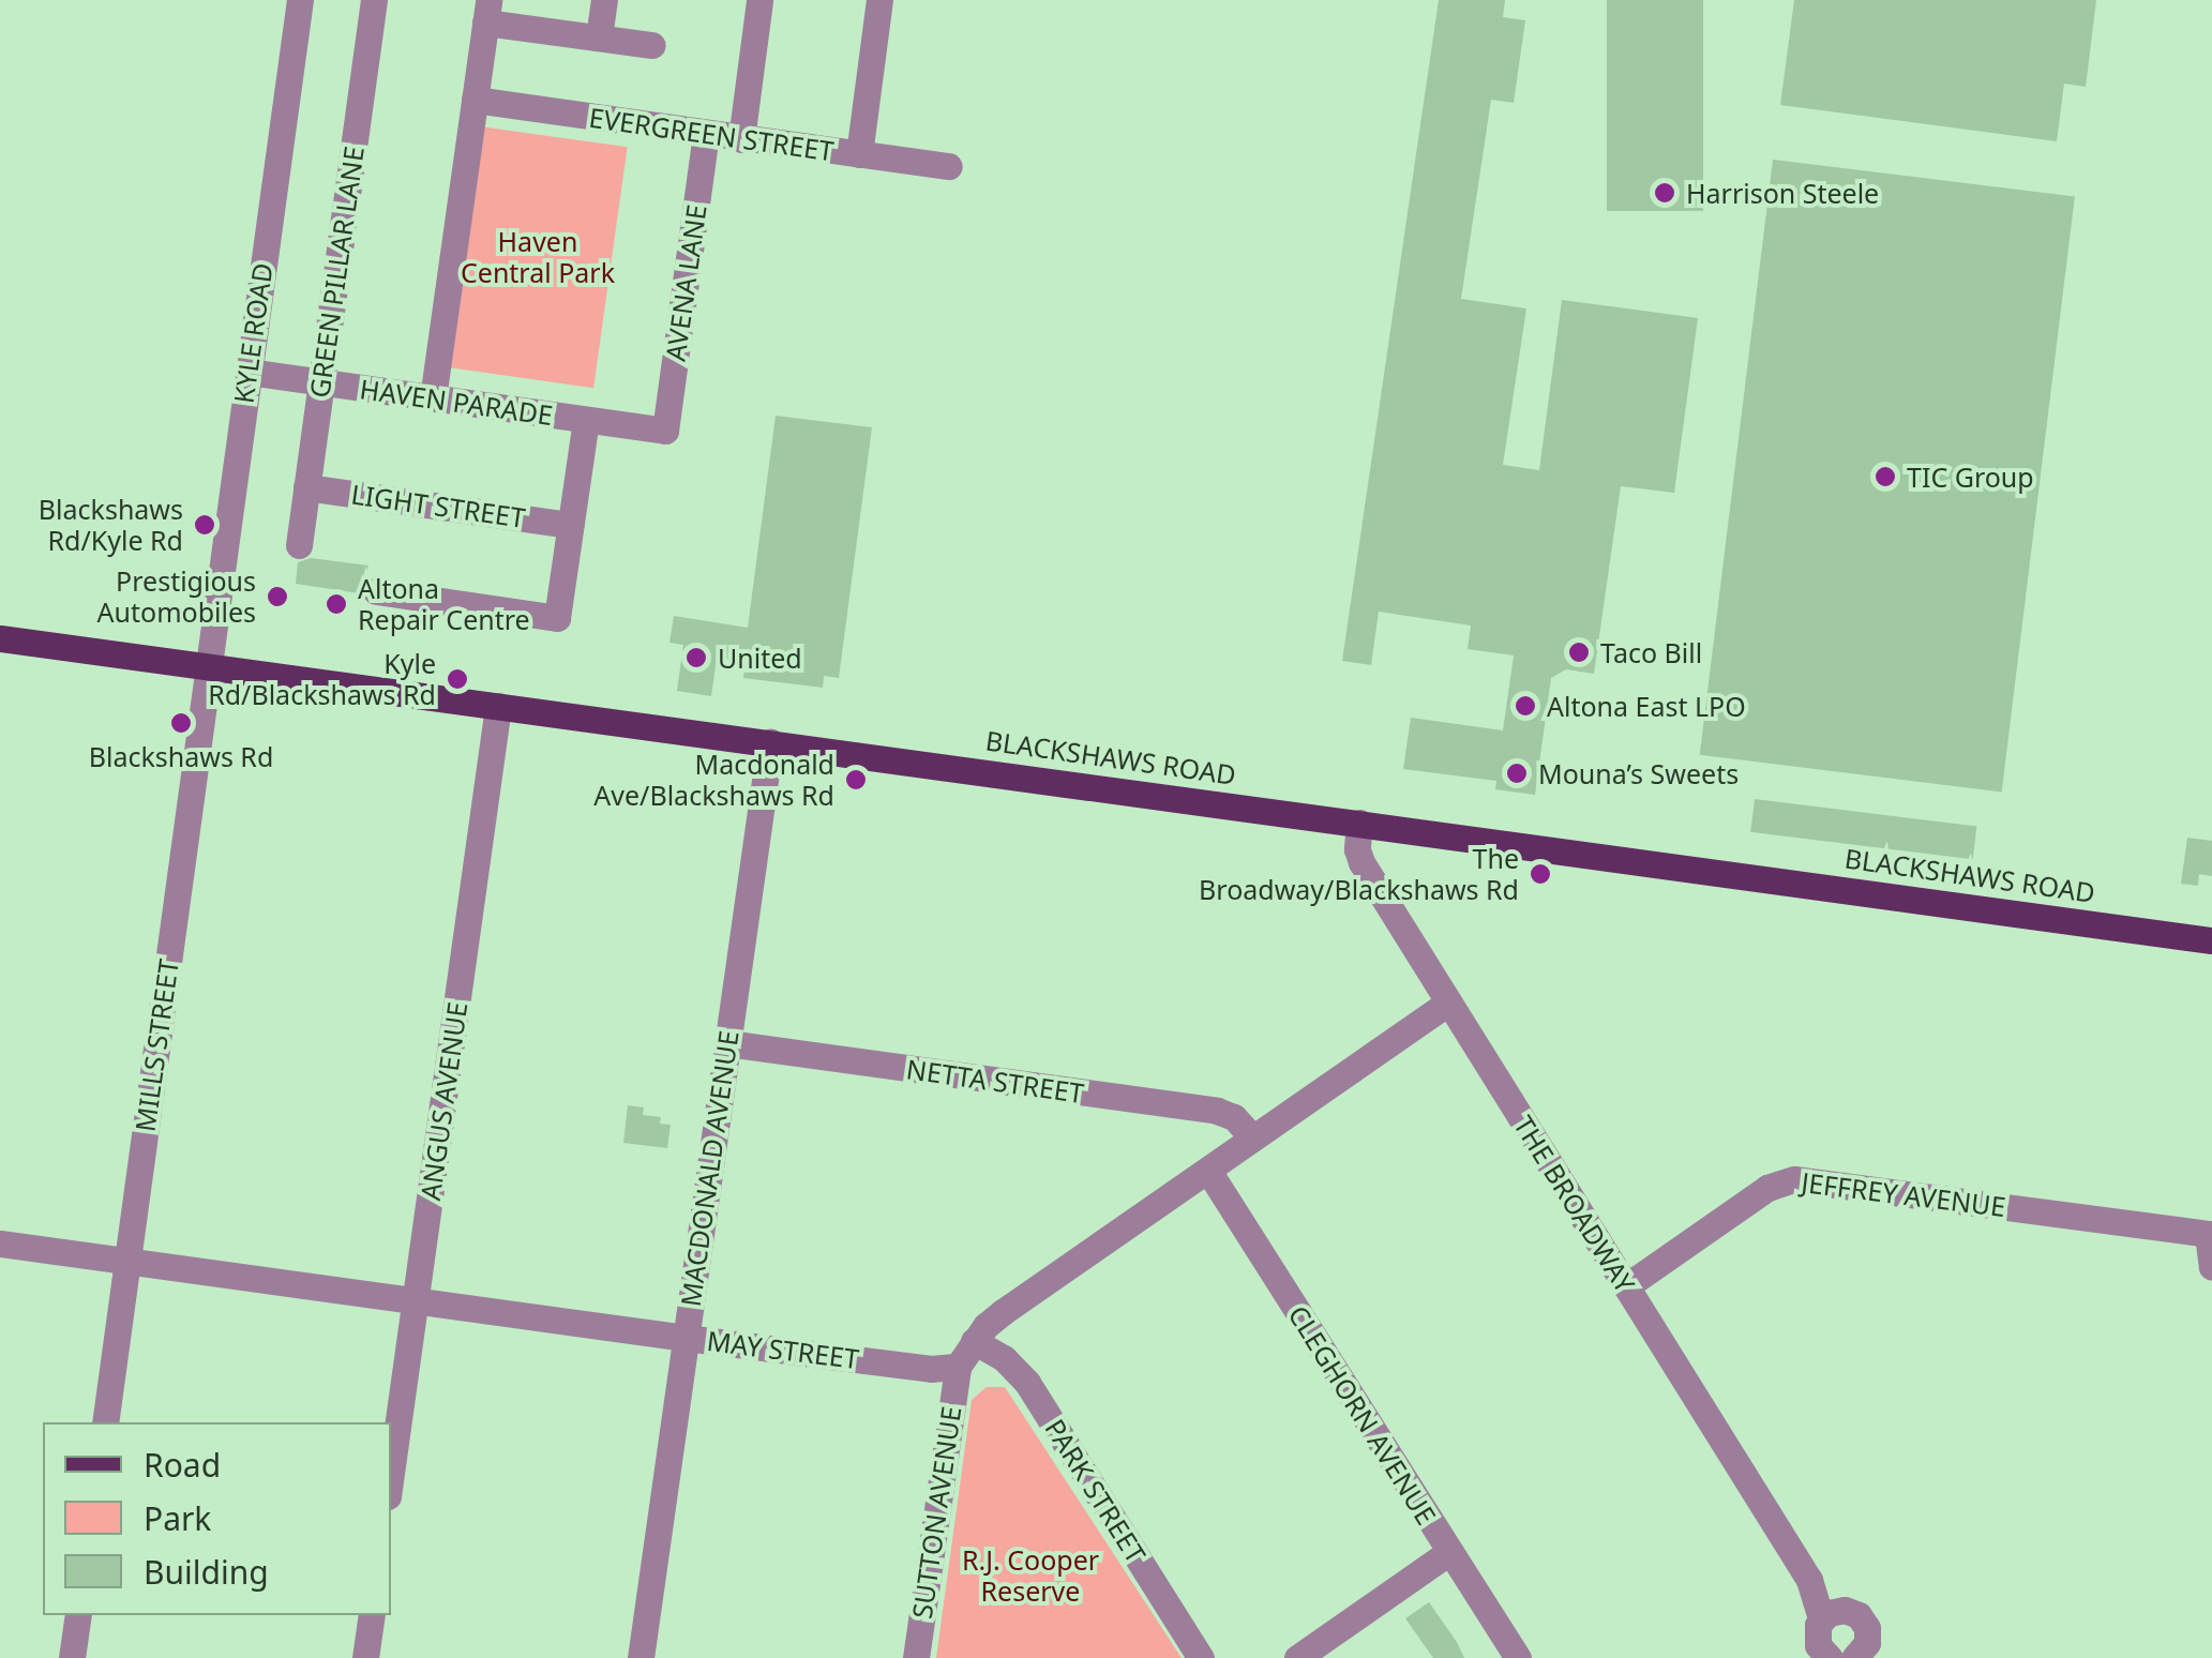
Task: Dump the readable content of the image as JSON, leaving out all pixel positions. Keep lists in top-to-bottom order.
{
  "streets": {
    "main road": ["BLACKSHAWS ROAD"],
    "street": [
      "EVERGREEN STREET",
      "GREEN PILLAR LANE",
      "AVENA LANE",
      "KYLE ROAD",
      "HAVEN PARADE",
      "LIGHT STREET",
      "MILLS STREET",
      "NETTA STREET",
      "ANGUS AVENUE",
      "MACDONALD AVENUE",
      "JEFFREY AVENUE",
      "THE BROADWAY",
      "MAY STREET",
      "CLEGHORN AVENUE",
      "PARK STREET",
      "SUTTON AVENUE"
    ]
  },
  "crossings": [
    ["EVERGREEN STREET", "AVENA LANE"],
    ["GREEN PILLAR LANE", "HAVEN PARADE"],
    ["GREEN PILLAR LANE", "LIGHT STREET"],
    ["AVENA LANE", "HAVEN PARADE"],
    ["KYLE ROAD", "HAVEN PARADE"],
    ["KYLE ROAD", "BLACKSHAWS ROAD"],
    ["KYLE ROAD", "MILLS STREET"],
    ["BLACKSHAWS ROAD", "MILLS STREET"],
    ["BLACKSHAWS ROAD", "ANGUS AVENUE"],
    ["BLACKSHAWS ROAD", "MACDONALD AVENUE"],
    ["BLACKSHAWS ROAD", "THE BROADWAY"],
    ["MILLS STREET", "MAY STREET"],
    ["NETTA STREET", "MACDONALD AVENUE"],
    ["ANGUS AVENUE", "MAY STREET"],
    ["MACDONALD AVENUE", "MAY STREET"],
    ["JEFFREY AVENUE", "THE BROADWAY"],
    ["MAY STREET", "SUTTON AVENUE"]
  ],
  "parks": ["Haven Central Park", "R.J. Cooper Reserve"],
  "places": [
    "Harrison Steele",
    "TIC Group",
    "Blackshaws Rd/Kyle Rd",
    "Prestigious Automobiles",
    "Altona Repair Centre",
    "Taco Bill",
    "United",
    "Kyle Rd/Blackshaws Rd",
    "Altona East LPO",
    "Blackshaws Rd",
    "Mouna’s Sweets",
    "Macdonald Ave/Blackshaws Rd",
    "The Broadway/Blackshaws Rd"
  ],
  "legend": ["Road", "Park", "Building"]
}
